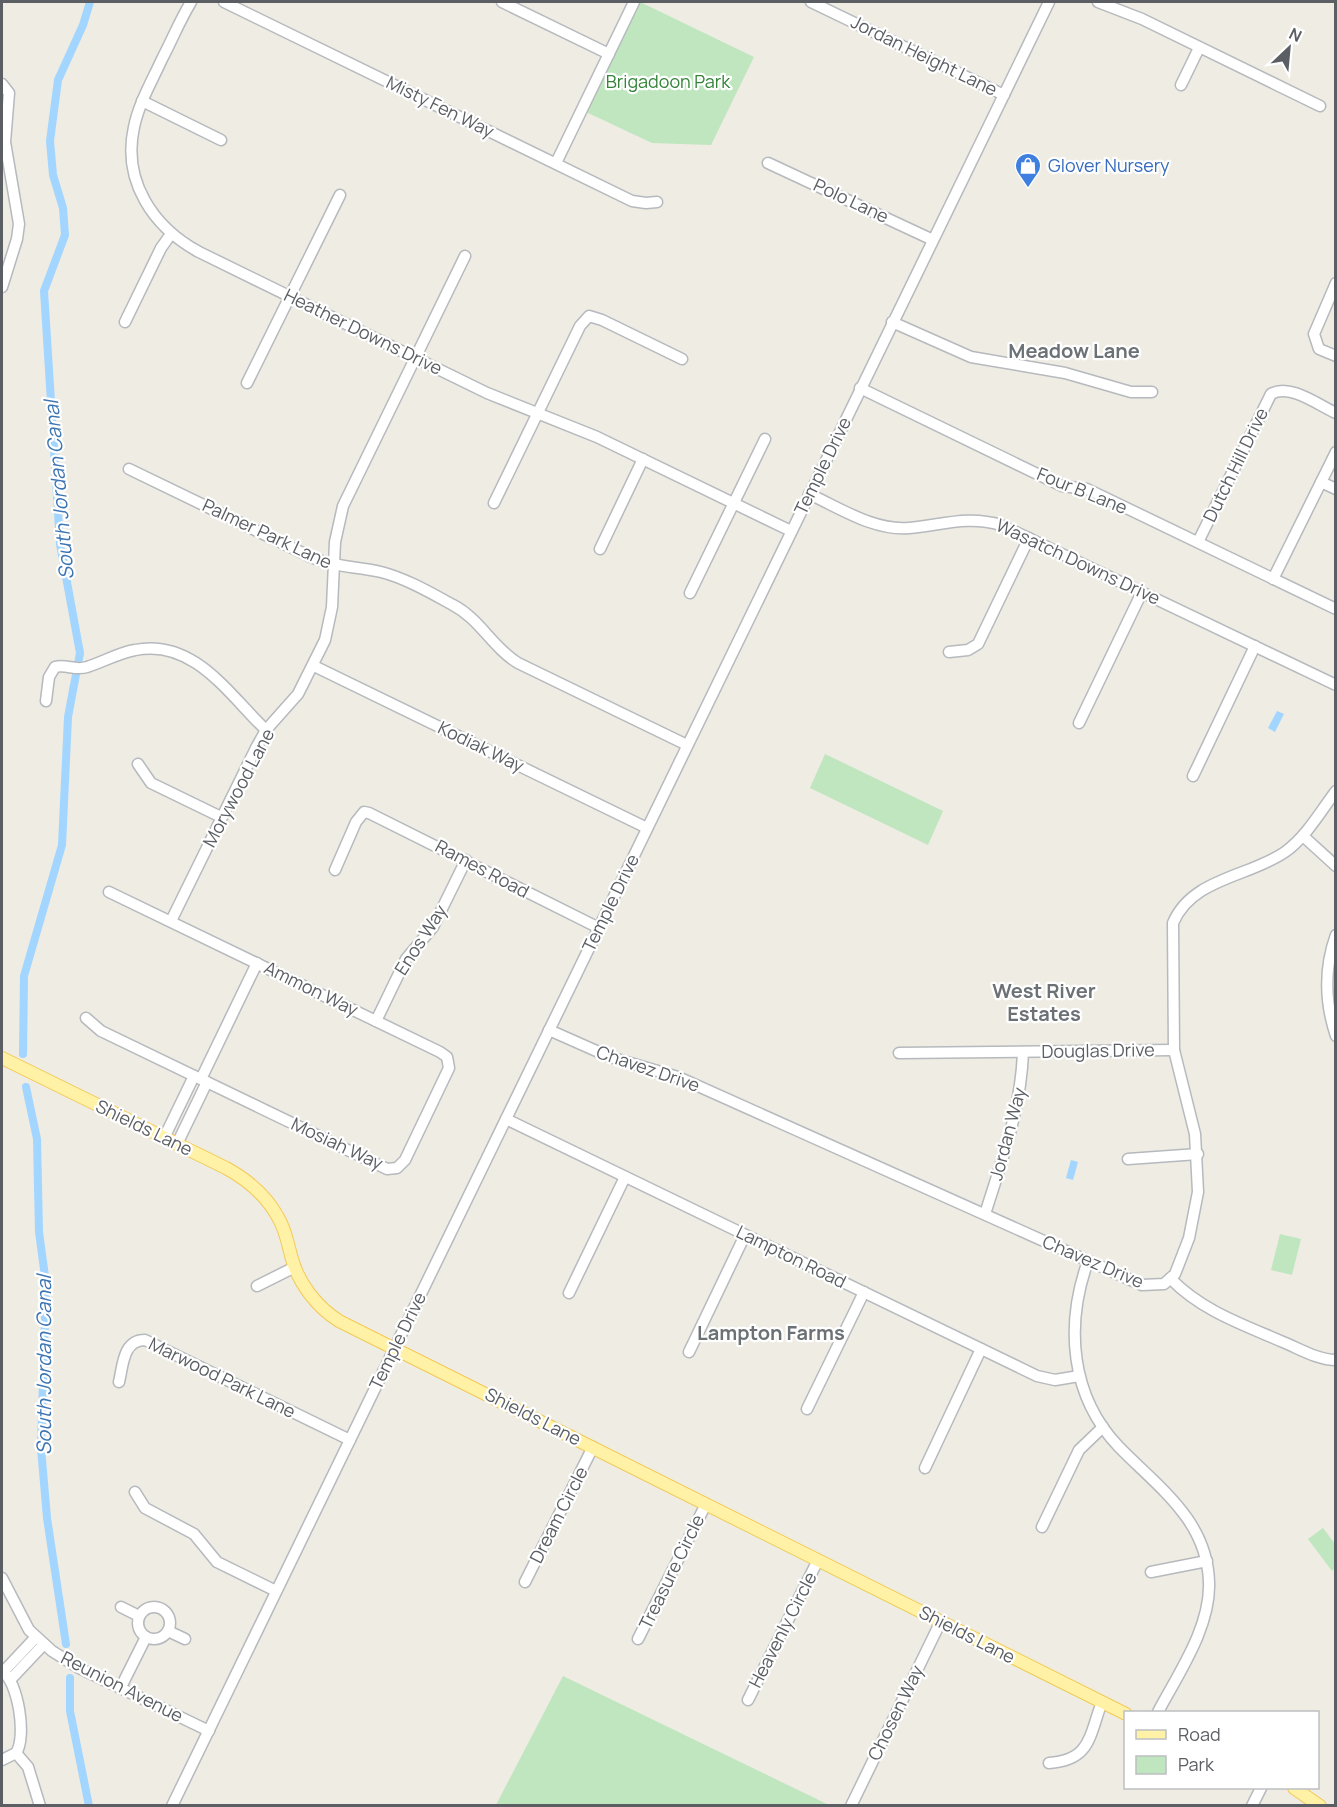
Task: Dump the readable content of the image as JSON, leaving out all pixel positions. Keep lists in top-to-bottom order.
{
  "streets": {
    "main road": ["Shields Lane"],
    "street": [
      "Jordan Height Lane",
      "Misty Fen Way",
      "Polo Lane",
      "Heather Downs Drive",
      "Dutch Hill Drive",
      "Temple Drive",
      "Four B Lane",
      "Palmer Park Lane",
      "Wasatch Downs Drive",
      "Kodiak Way",
      "Morywood Lane",
      "Rames Road",
      "Enos Way",
      "Ammon Way",
      "Douglas Drive",
      "Chavez Drive",
      "Jordan Way",
      "Mosiah Way",
      "Lampton Road",
      "Marwood Park Lane",
      "Dream Circle",
      "Treasure Circle",
      "Heavenly Circle",
      "Reunion Avenue",
      "Chosen Way"
    ]
  },
  "crossings": [
    ["Jordan Height Lane", "Temple Drive"],
    ["Polo Lane", "Temple Drive"],
    ["Heather Downs Drive", "Temple Drive"],
    ["Heather Downs Drive", "Morywood Lane"],
    ["Dutch Hill Drive", "Four B Lane"],
    ["Temple Drive", "Four B Lane"],
    ["Temple Drive", "Palmer Park Lane"],
    ["Temple Drive", "Wasatch Downs Drive"],
    ["Temple Drive", "Kodiak Way"],
    ["Temple Drive", "Rames Road"],
    ["Temple Drive", "Chavez Drive"],
    ["Temple Drive", "Shields Lane"],
    ["Temple Drive", "Lampton Road"],
    ["Temple Drive", "Marwood Park Lane"],
    ["Temple Drive", "Reunion Avenue"],
    ["Palmer Park Lane", "Morywood Lane"],
    ["Kodiak Way", "Morywood Lane"],
    ["Morywood Lane", "Ammon Way"],
    ["Rames Road", "Enos Way"],
    ["Enos Way", "Ammon Way"],
    ["Ammon Way", "Mosiah Way"],
    ["Douglas Drive", "Chavez Drive"],
    ["Douglas Drive", "Jordan Way"],
    ["Chavez Drive", "Jordan Way"],
    ["Shields Lane", "Dream Circle"],
    ["Shields Lane", "Treasure Circle"],
    ["Shields Lane", "Heavenly Circle"],
    ["Shields Lane", "Chosen Way"]
  ],
  "districts": ["Meadow Lane", "West River Estates", "Lampton Farms"],
  "water": ["South Jordan Canal"],
  "parks": ["Brigadoon Park"],
  "places": {
    "shop": ["Glover Nursery"]
  },
  "legend": ["Road", "Park"],
  "north": "top right"
}
